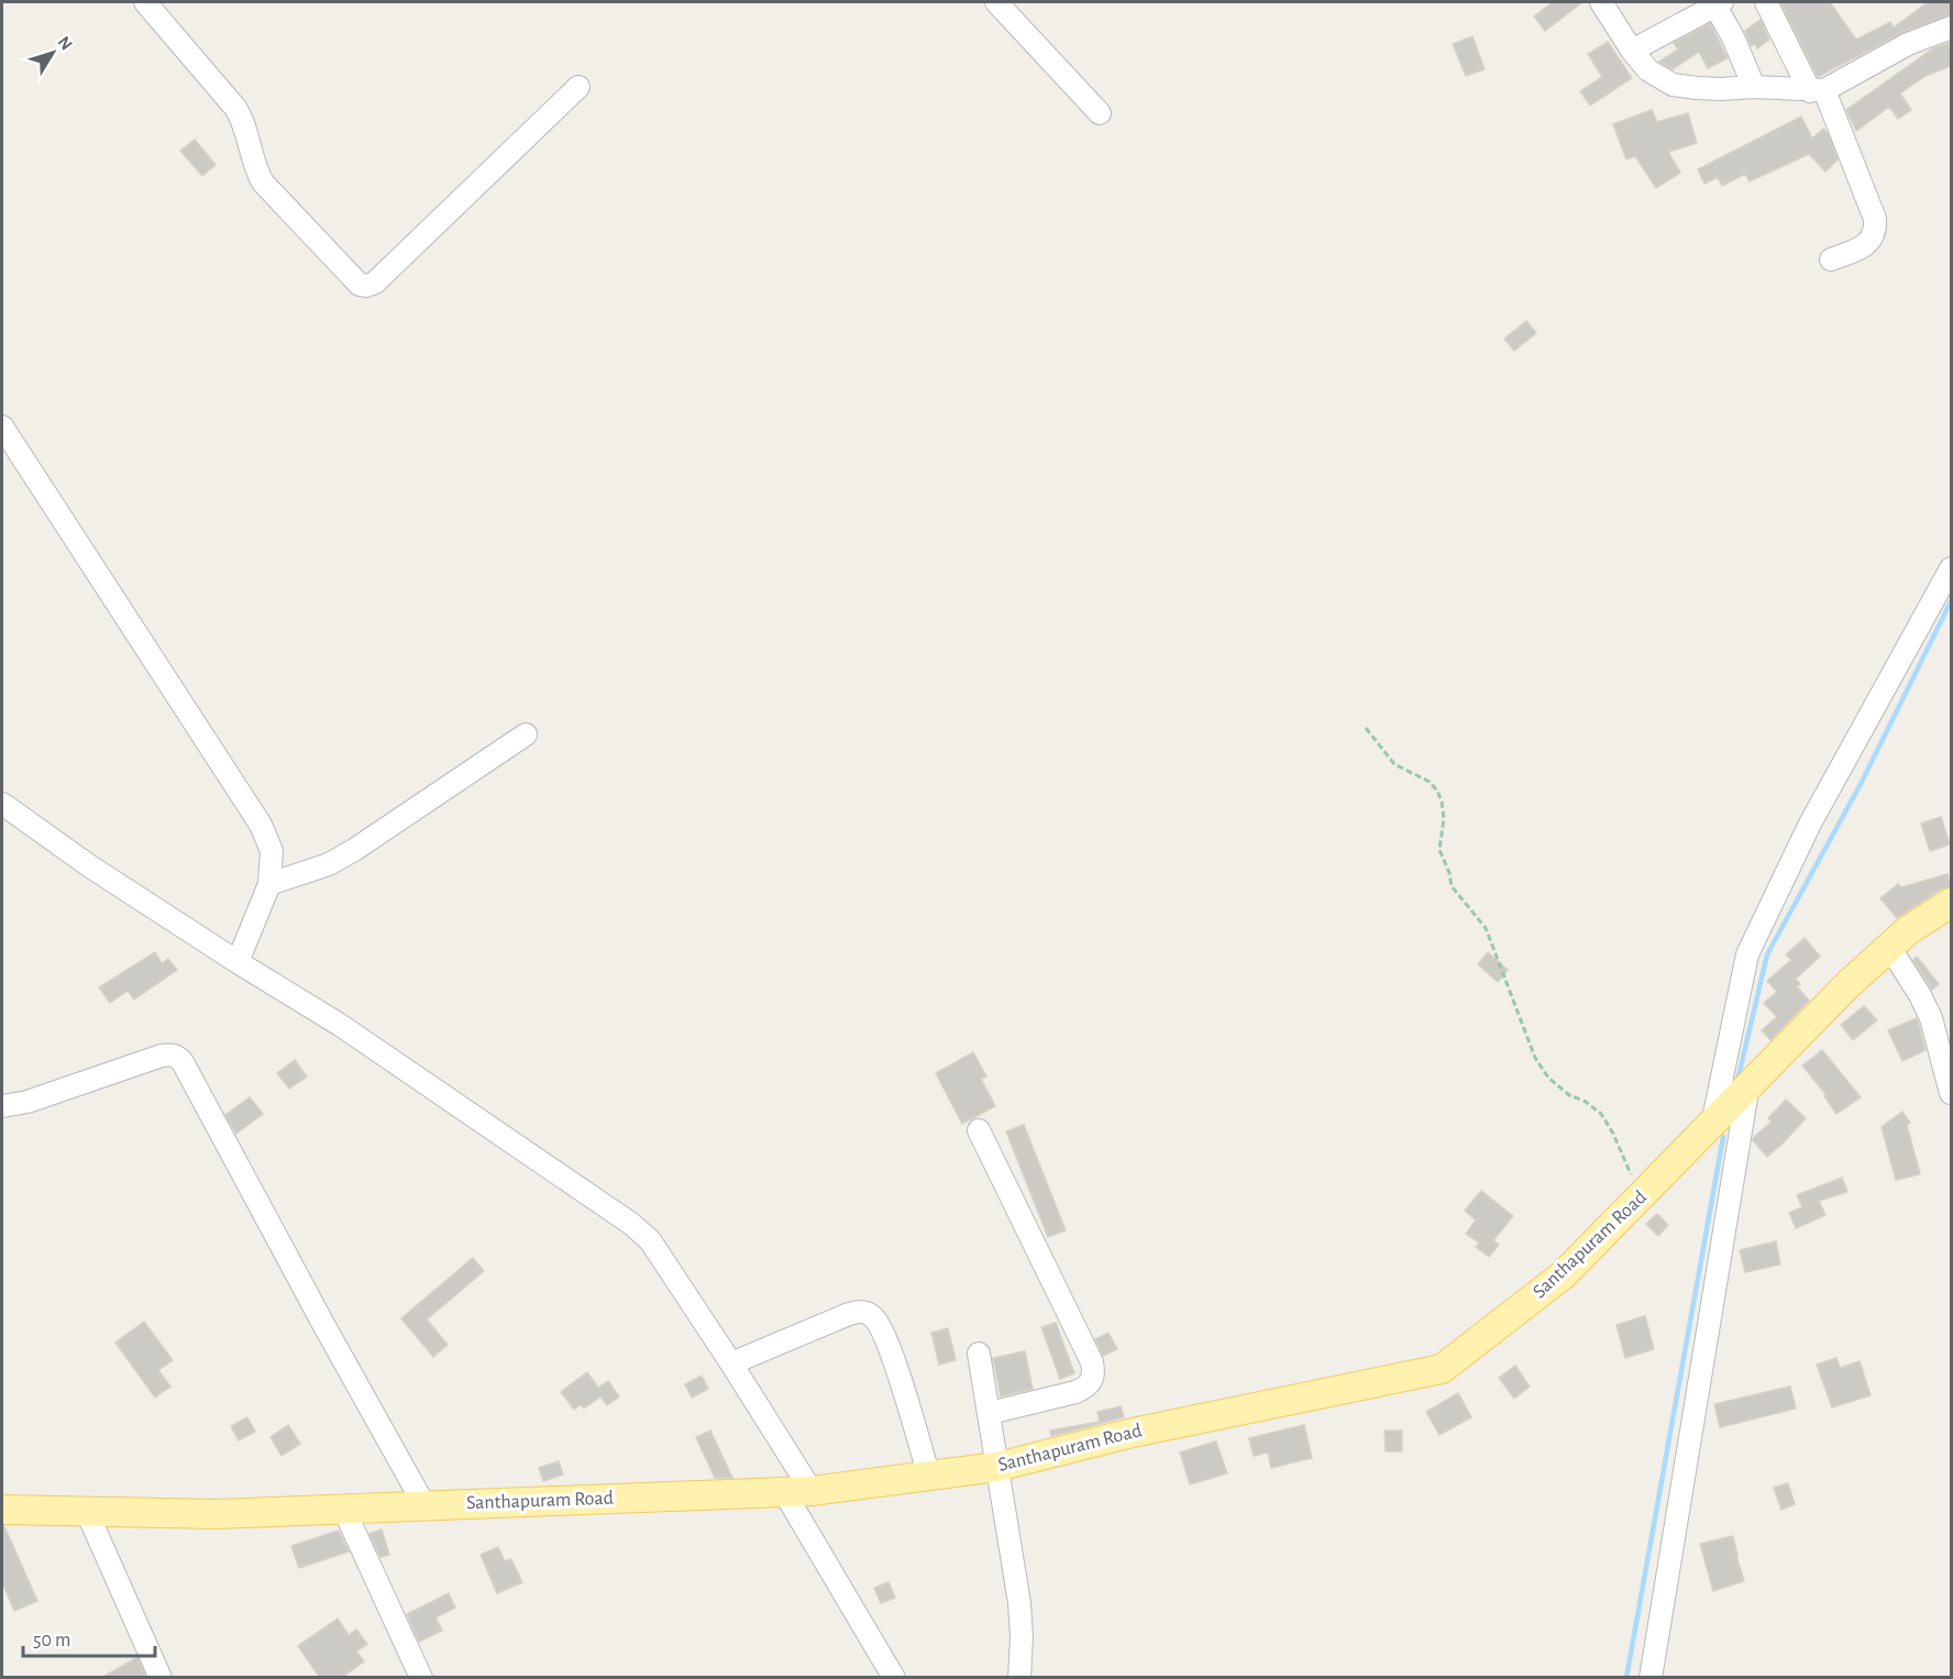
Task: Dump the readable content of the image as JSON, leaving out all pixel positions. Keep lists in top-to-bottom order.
{
  "streets": {
    "main road": ["Santhapuram Road"]
  },
  "scale_bar": "50 m",
  "north": "top right"
}
